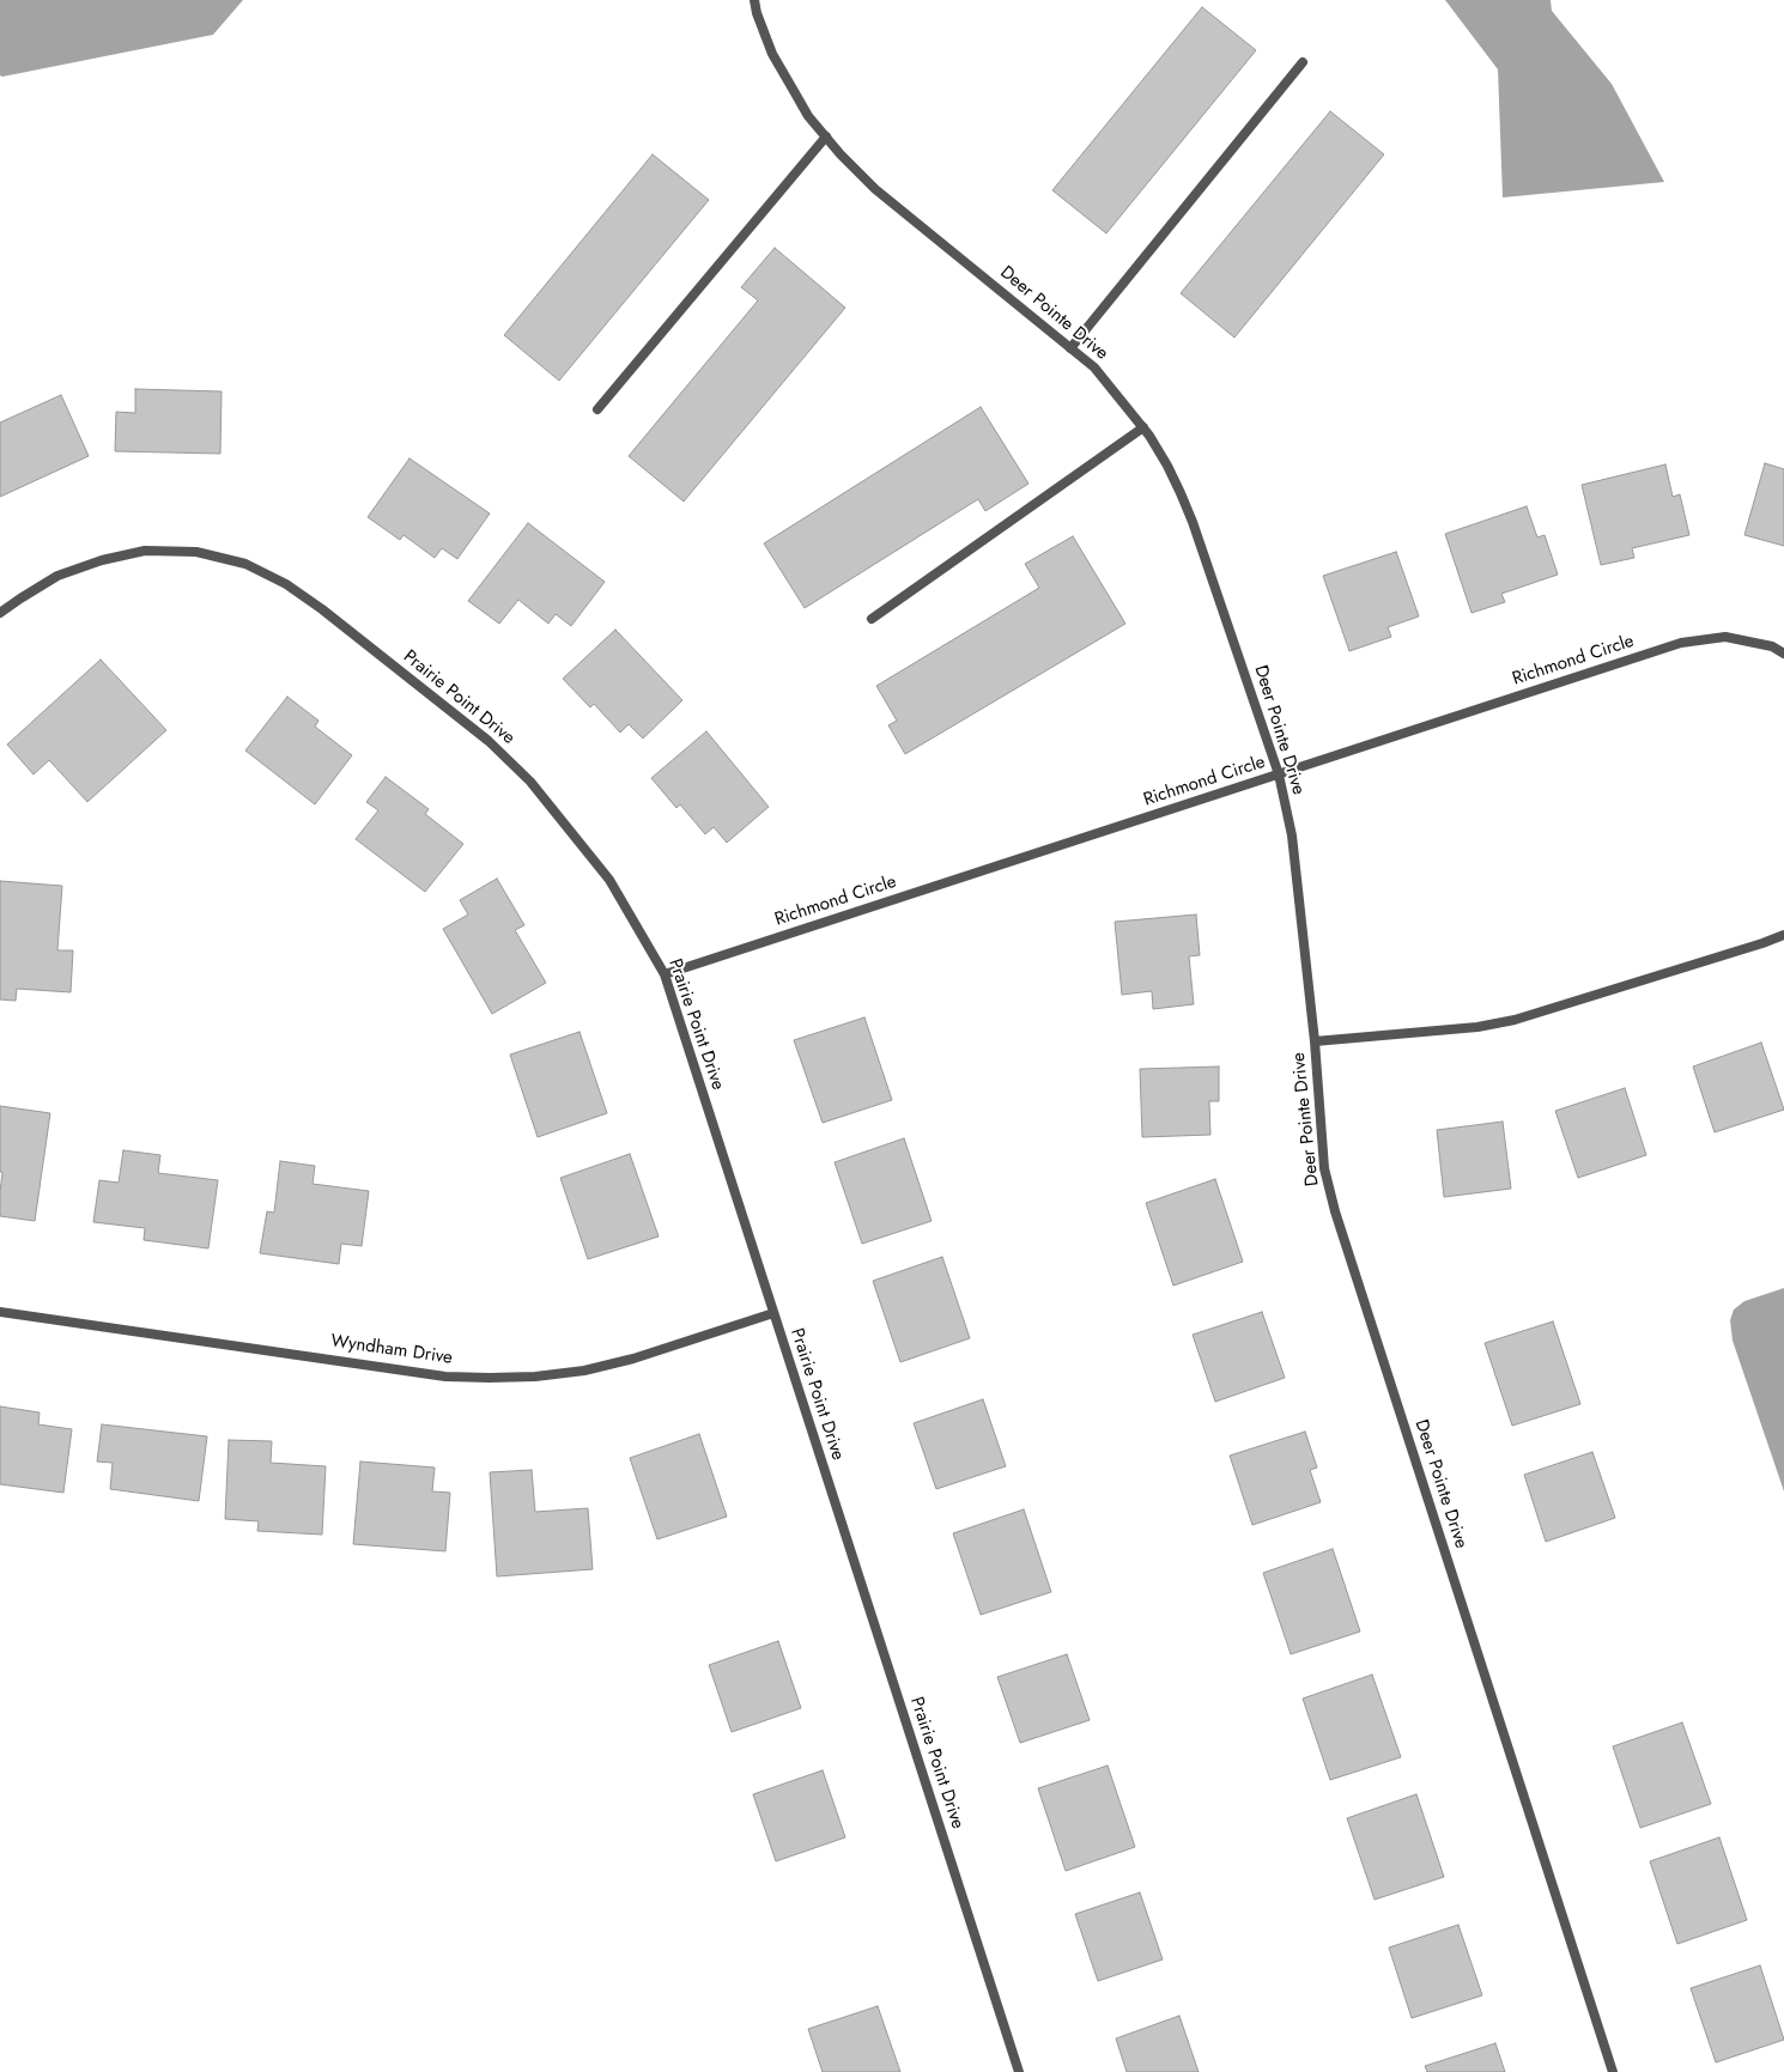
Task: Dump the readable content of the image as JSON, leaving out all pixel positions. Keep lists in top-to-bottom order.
{
  "streets": {
    "street": [
      "Deer Pointe Drive",
      "Richmond Circle",
      "Prairie Point Drive",
      "Wyndham Drive"
    ]
  },
  "crossings": [
    ["Deer Pointe Drive", "Richmond Circle"],
    ["Richmond Circle", "Prairie Point Drive"],
    ["Prairie Point Drive", "Wyndham Drive"]
  ]
}
